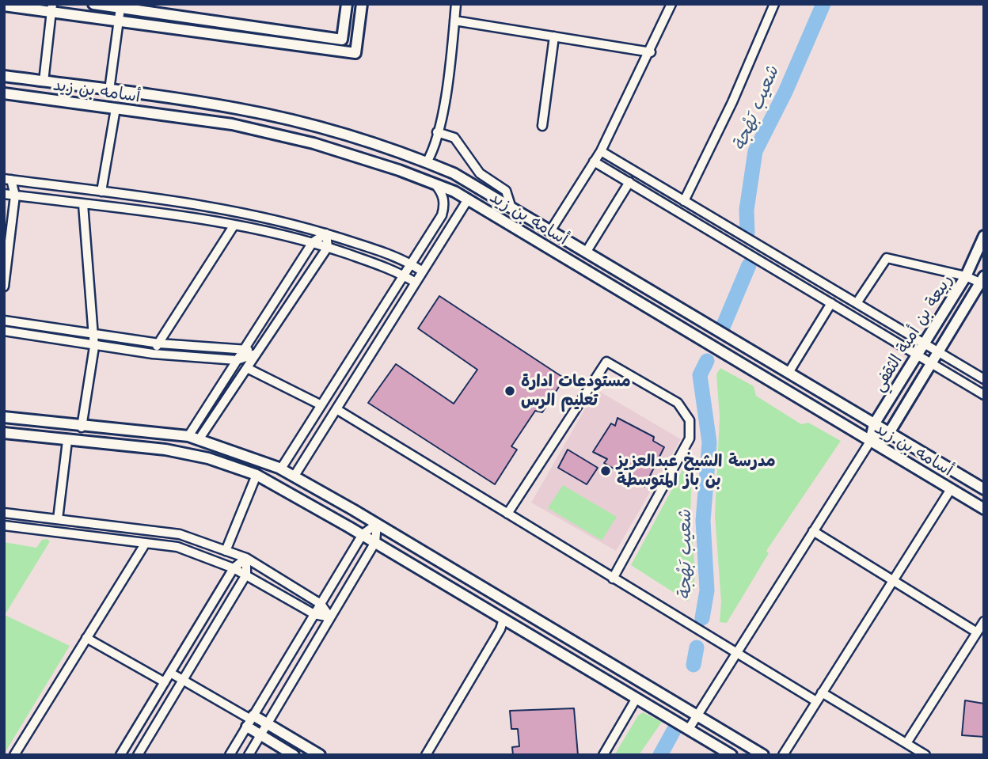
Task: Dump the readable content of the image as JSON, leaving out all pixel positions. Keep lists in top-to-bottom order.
{
  "streets": {
    "street": ["أسامه بن زيد", "ربيعة بن أمية الثقفي"]
  },
  "crossings": [
    ["أسامه بن زيد", "ربيعة بن أمية الثقفي"]
  ],
  "water": ["شعيب بَهْجة"],
  "places": ["مستودعات ادارة تعليم الرس", "مدرسة الشيخ عبدالعزيز بن باز المتوسطة"]
}
